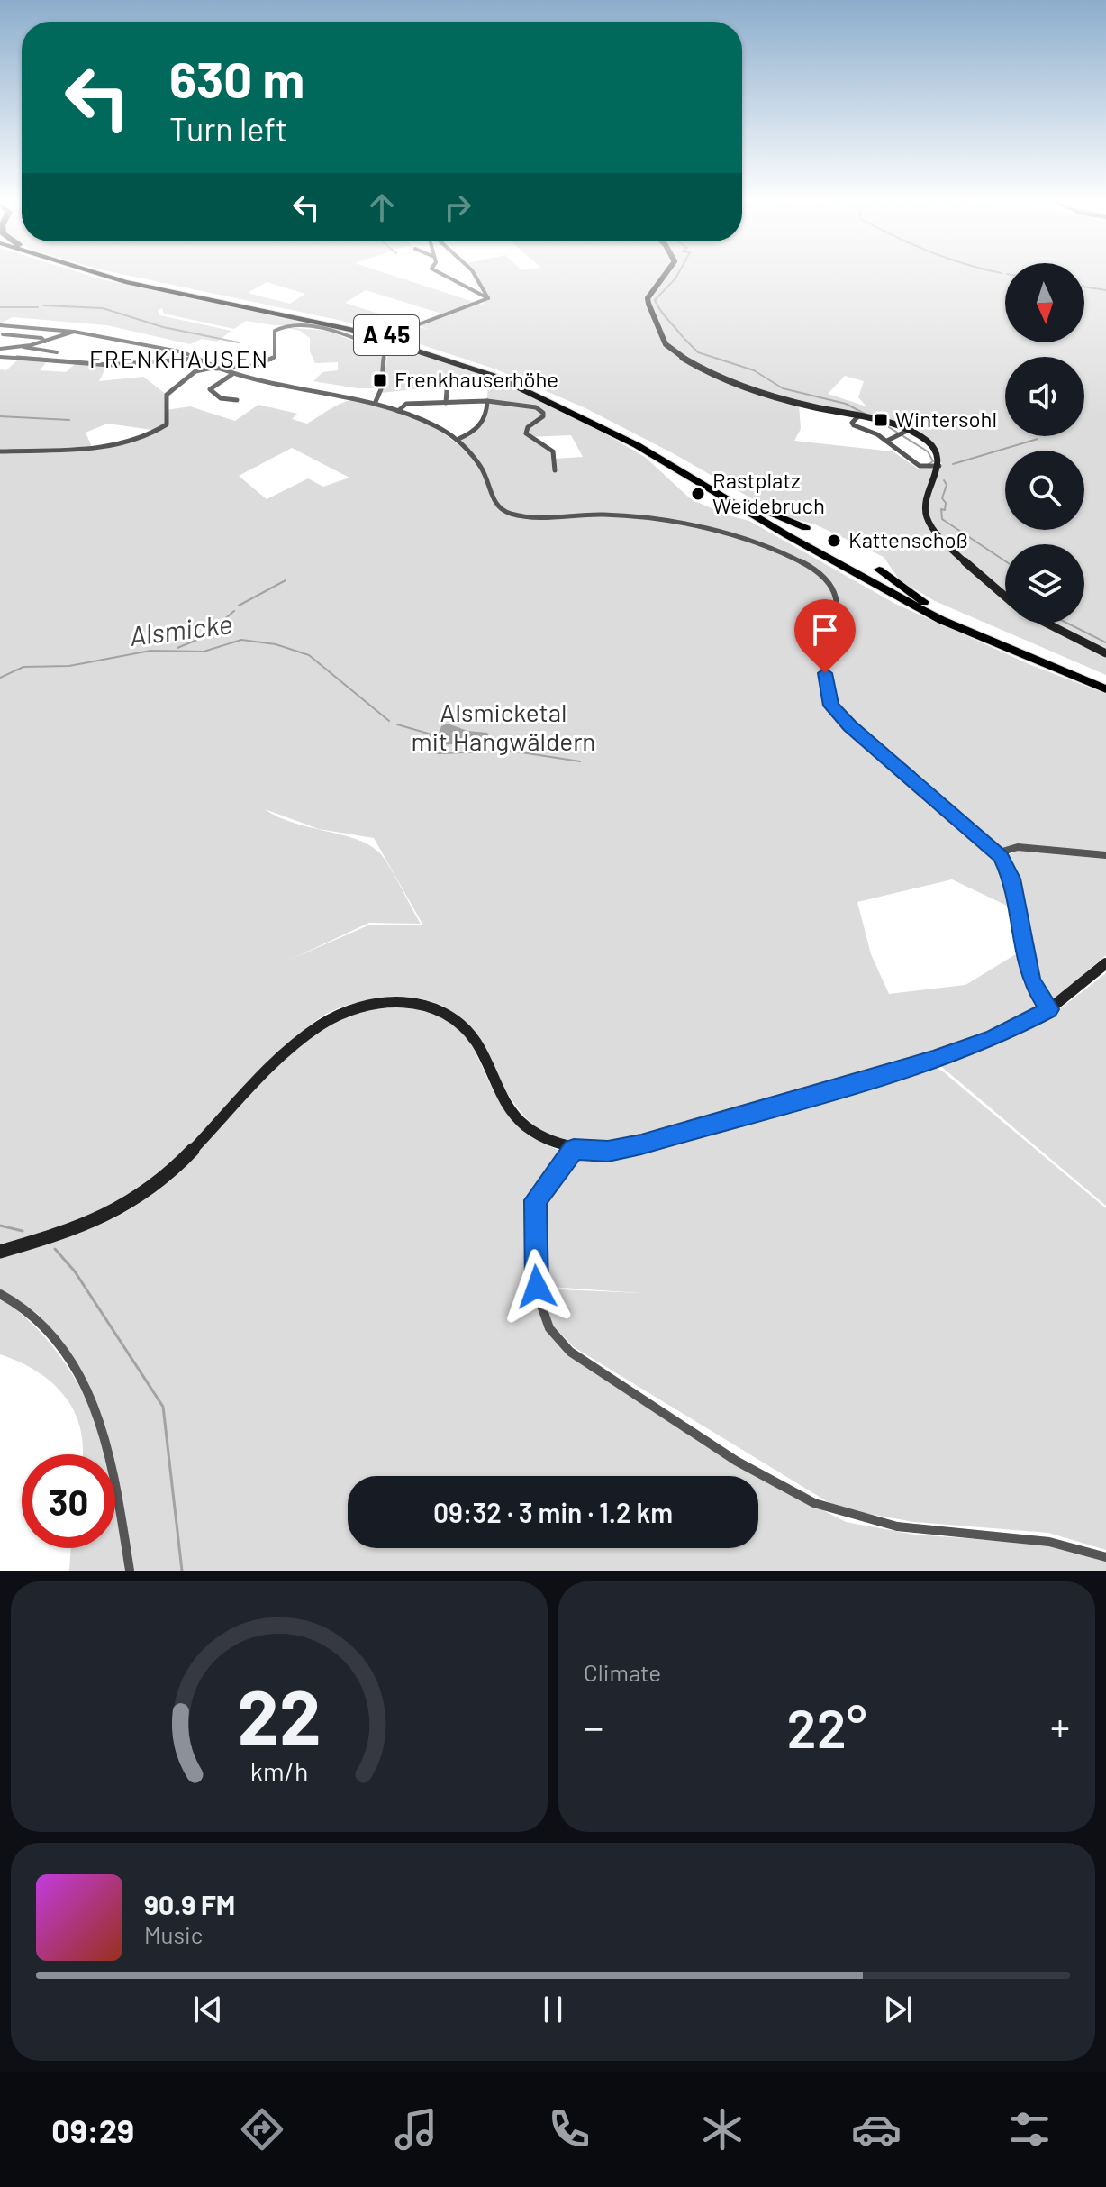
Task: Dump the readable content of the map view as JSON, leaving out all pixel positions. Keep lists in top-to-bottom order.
{
  "streets": {
    "highway": ["A 45"]
  },
  "districts": ["FRENKHAUSEN"],
  "water": ["Alsmicke"],
  "parks": ["Alsmicketal mit Hangwäldern"],
  "places": {
    "transit": ["Frenkhauserhöhe", "Wintersohl"],
    "other": ["Rastplatz Weidebruch", "Kattenschoß"]
  },
  "north": "bottom",
  "page": {
    "turn": ["630 m", "Turn left"],
    "limit": "30",
    "trip": "09:32 · 3 min · 1.2 km",
    "tile": "Climate",
    "heat": ["−", "22°", "+"],
    "song": ["90.9 FM", "Music"],
    "tabs": "09:29",
    "gauge": ["22", "km/h"]
  }
}
